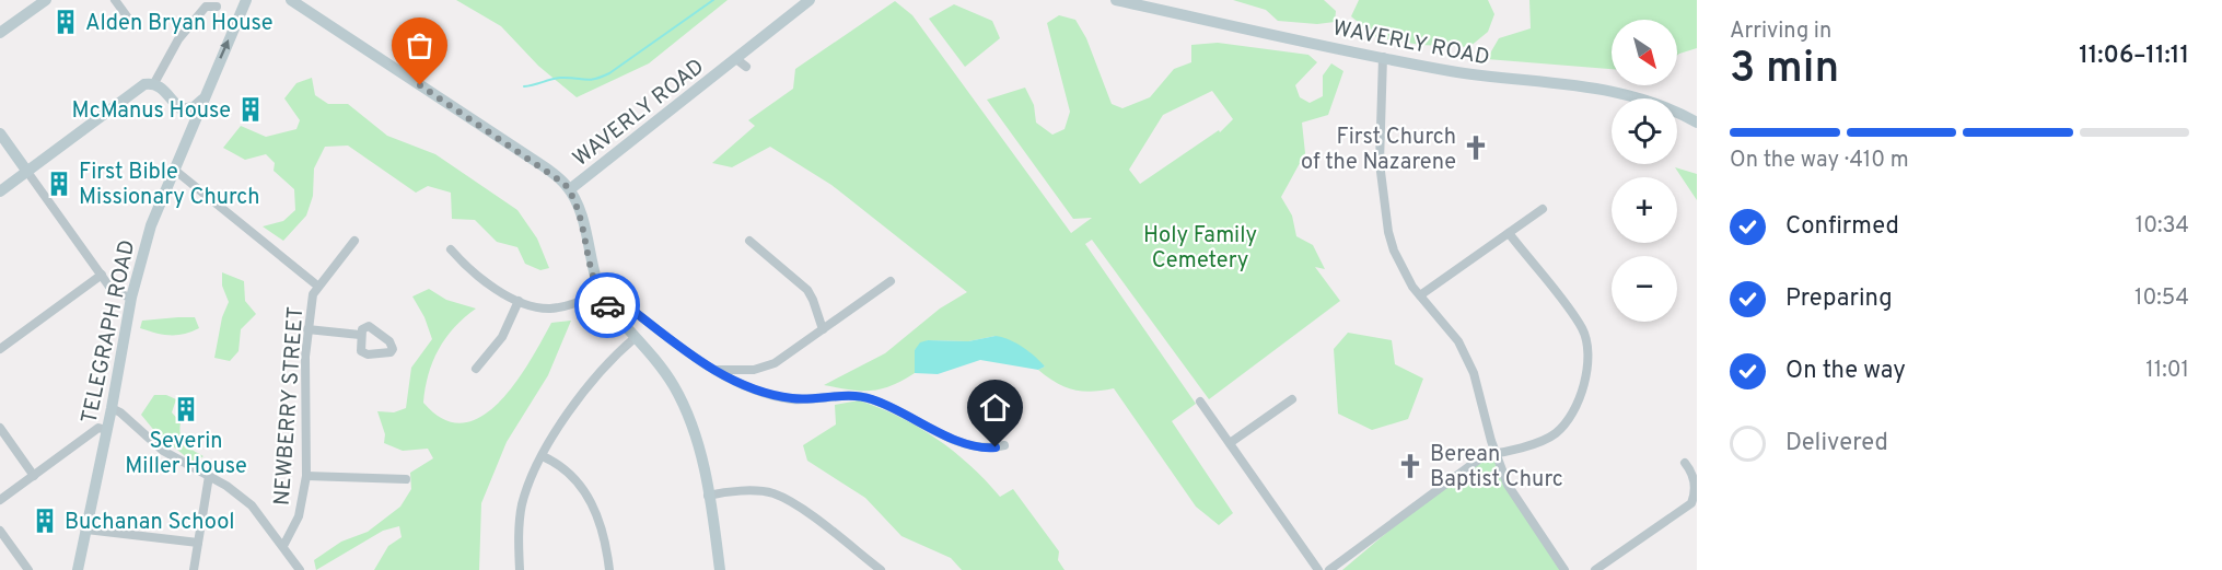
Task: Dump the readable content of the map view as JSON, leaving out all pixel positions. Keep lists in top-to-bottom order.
{
  "streets": {
    "street": ["WAVERLY ROAD", "TELEGRAPH ROAD", "NEWBERRY STREET"]
  },
  "parks": ["Holy Family Cemetery"],
  "places": {
    "building": [
      "Alden Bryan House",
      "McManus House",
      "First Bible Missionary Church",
      "Severin Miller House",
      "Buchanan School"
    ],
    "church": ["First Church of the Nazarene", "Berean Baptist Churc"]
  },
  "north": "bottom right",
  "page": {
    "heading": ["3 min", "Arriving in", "11:06–11:11"],
    "map_buttons": ["+", "−"],
    "bar": "On the way · 410 m",
    "list": [
      ["Confirmed", "10:34"],
      ["Preparing", "10:54"],
      ["On the way", "11:01"],
      "Delivered"
    ]
  }
}
